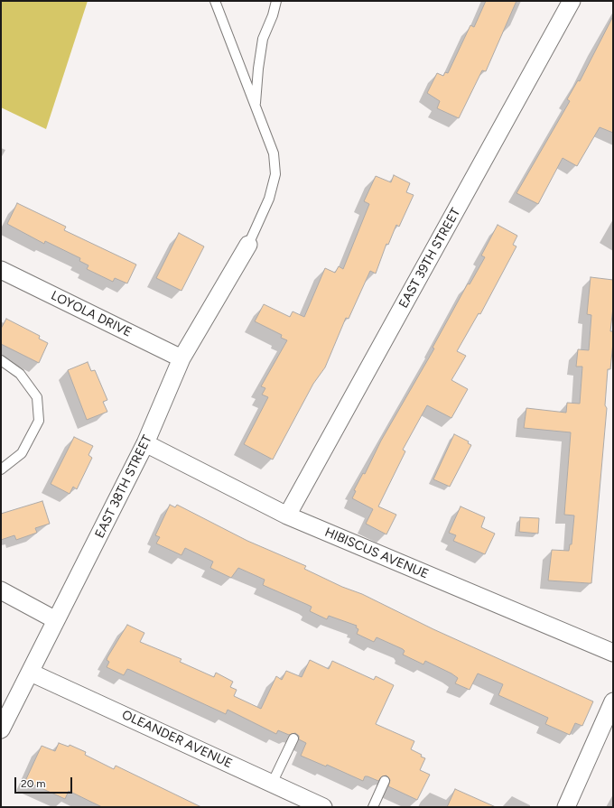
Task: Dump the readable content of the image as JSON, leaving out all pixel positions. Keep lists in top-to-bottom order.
{
  "streets": {
    "street": [
      "EAST 39TH STREET",
      "LOYOLA DRIVE",
      "EAST 38TH STREET",
      "HIBISCUS AVENUE",
      "OLEANDER AVENUE"
    ]
  },
  "crossings": [
    ["EAST 39TH STREET", "HIBISCUS AVENUE"],
    ["LOYOLA DRIVE", "EAST 38TH STREET"],
    ["EAST 38TH STREET", "HIBISCUS AVENUE"],
    ["EAST 38TH STREET", "OLEANDER AVENUE"]
  ],
  "scale_bar": "20 m"
}
